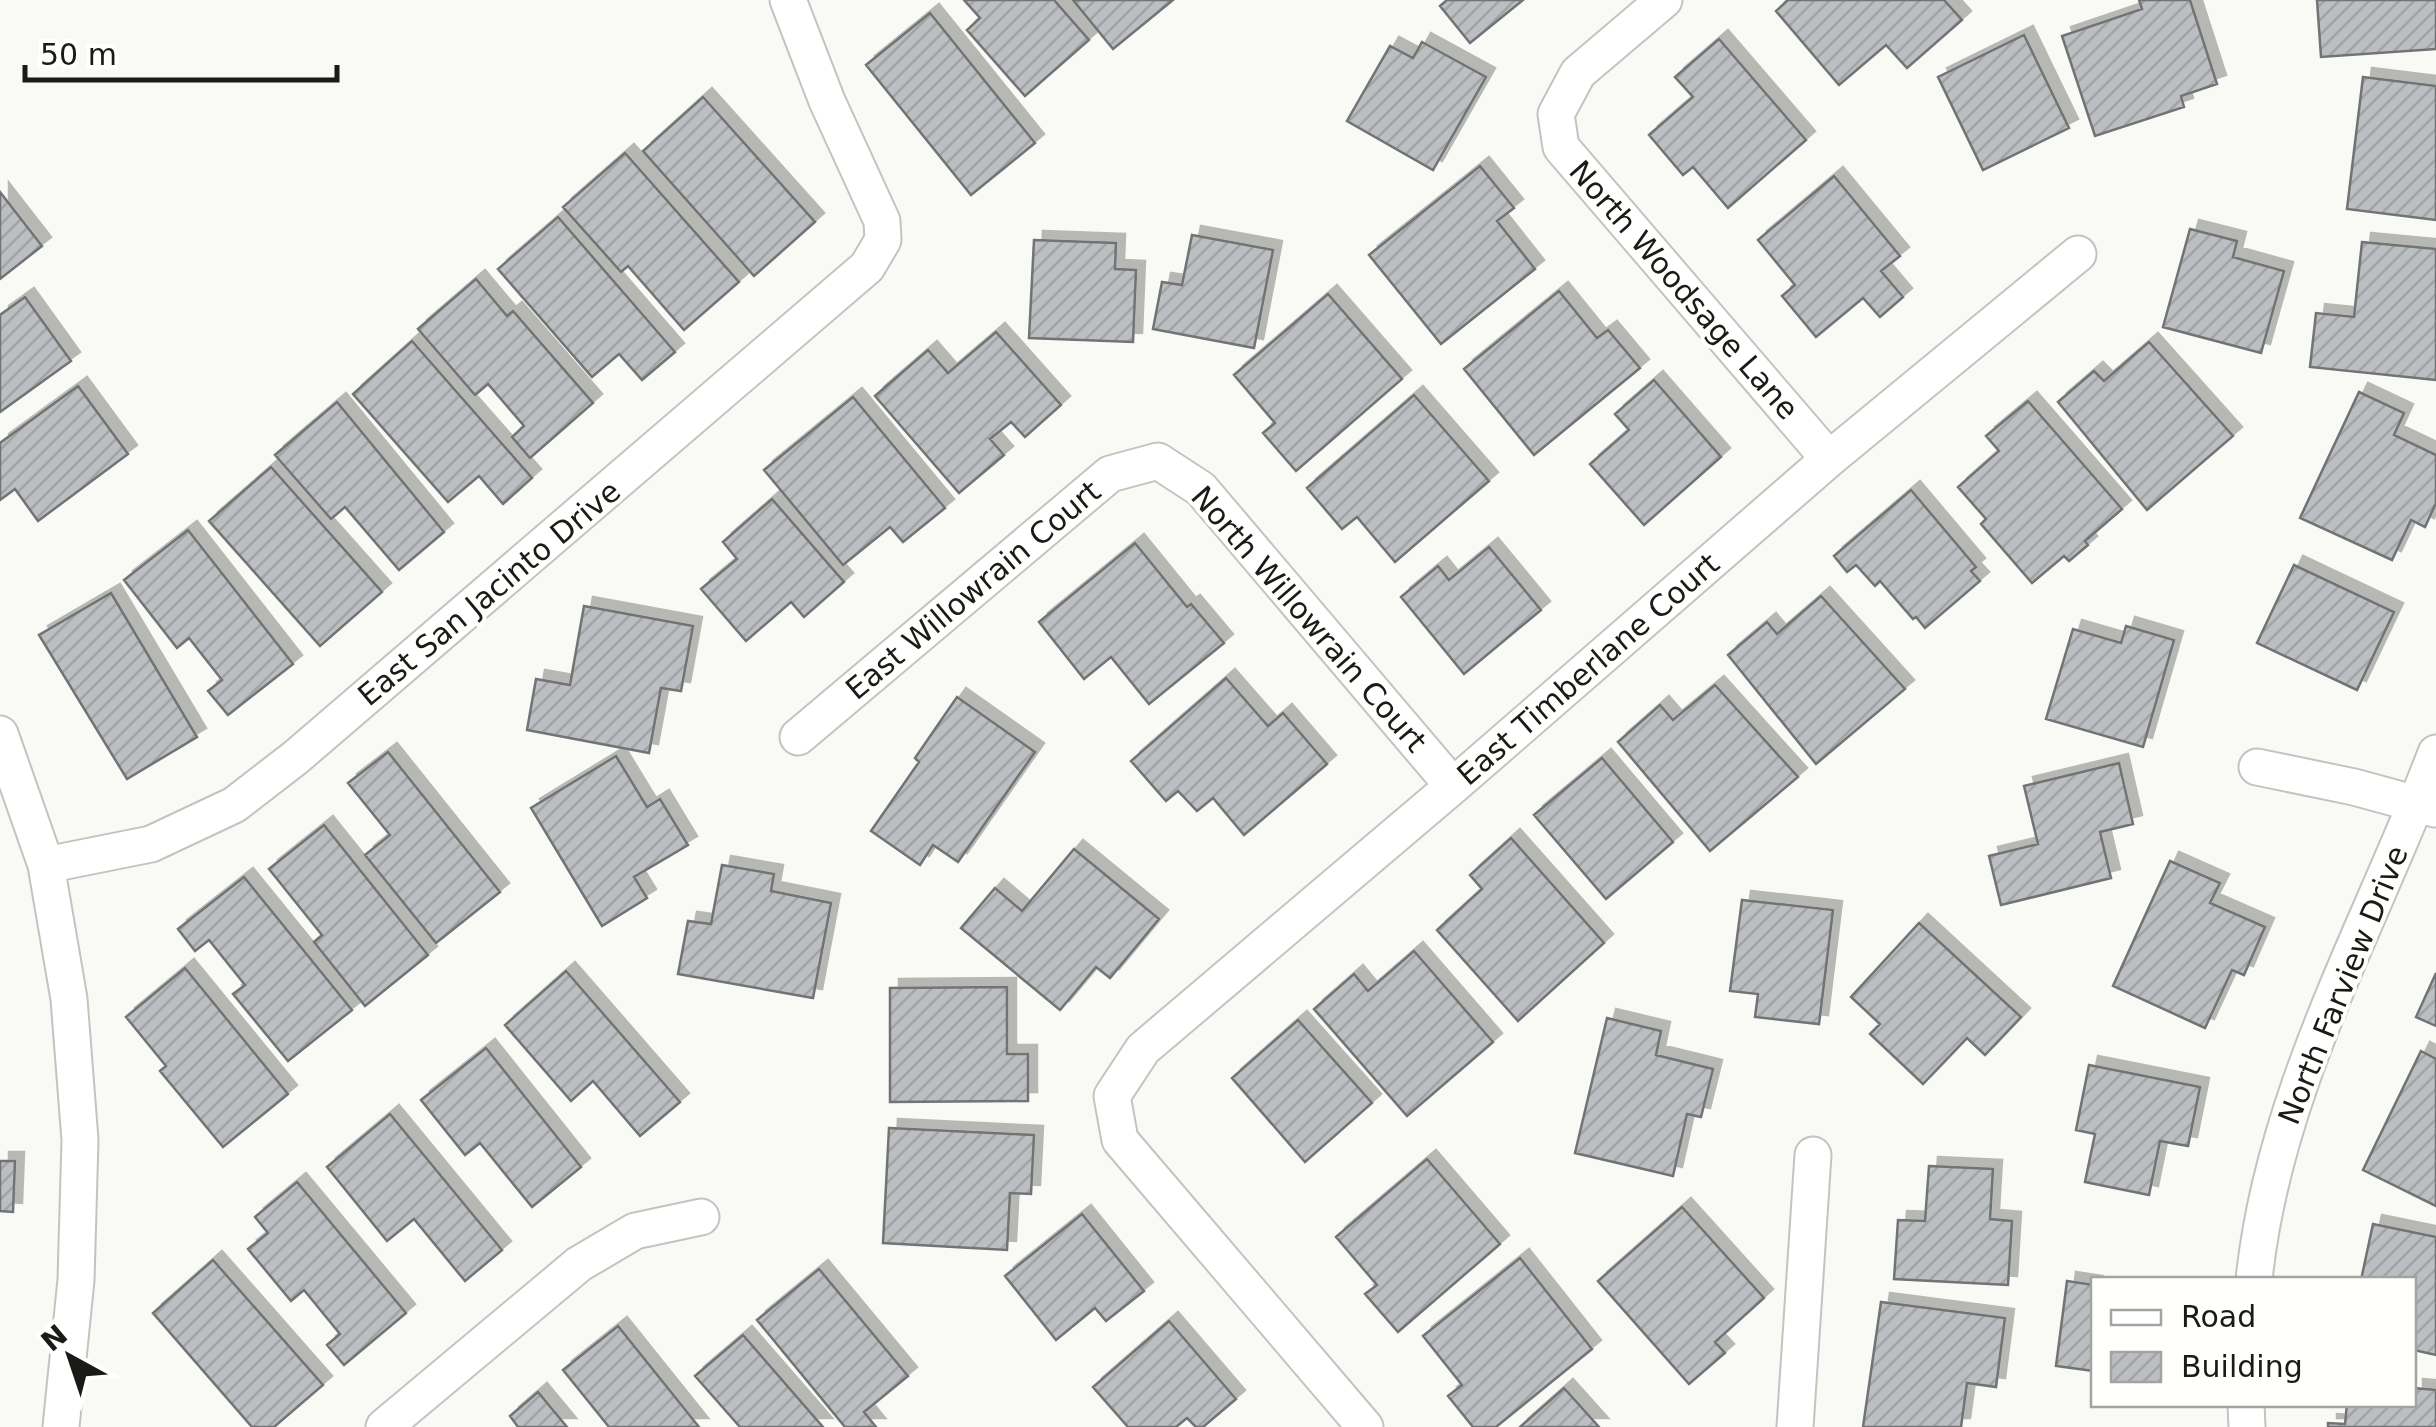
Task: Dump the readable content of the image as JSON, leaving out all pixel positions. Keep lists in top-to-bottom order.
{
  "streets": {
    "street": [
      "North Woodsage Lane",
      "East Willowrain Court",
      "East San Jacinto Drive",
      "North Willowrain Court",
      "East Timberlane Court",
      "North Farview Drive"
    ]
  },
  "crossings": [
    ["North Woodsage Lane", "East Timberlane Court"],
    ["East Willowrain Court", "North Willowrain Court"],
    ["North Willowrain Court", "East Timberlane Court"]
  ],
  "legend": ["Road", "Building"],
  "scale_bar": "50 m",
  "north": "top left"
}
